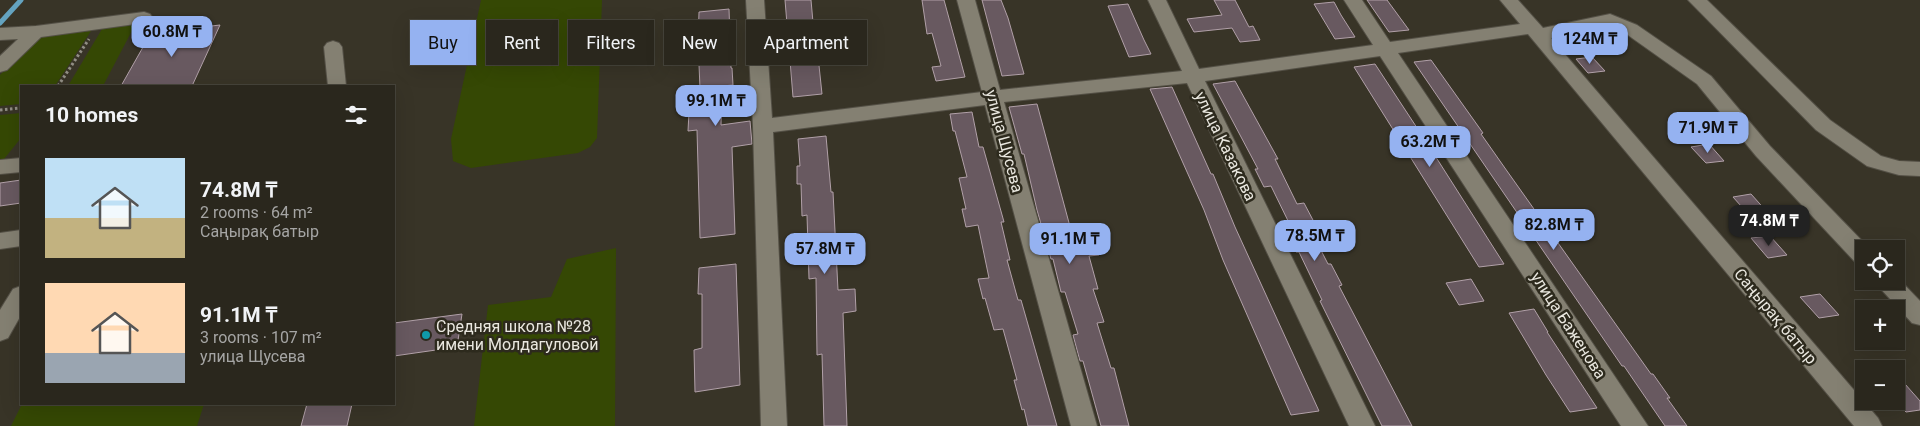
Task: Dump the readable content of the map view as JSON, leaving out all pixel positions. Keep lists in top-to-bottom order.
{
  "streets": {
    "street": [
      "улица Щусева",
      "улица Казакова",
      "Саңырақ батыр",
      "улица Баженова"
    ]
  },
  "places": ["Средняя школа №28 имени Молдагуловой"],
  "page": {
    "price": [
      "60.8M ₸",
      "124M ₸",
      "99.1M ₸",
      "71.9M ₸",
      "63.2M ₸",
      "74.8M ₸",
      "82.8M ₸",
      "78.5M ₸",
      "91.1M ₸",
      "57.8M ₸"
    ],
    "chip": [
      "Buy",
      "Rent",
      "Filters",
      "New",
      "Apartment"
    ],
    "heading": "10 homes",
    "list": [
      {
        "name": "74.8M ₸",
        "note": "2 rooms · 64 m² · Саңырақ батыр"
      },
      {
        "name": "91.1M ₸",
        "note": "3 rooms · 107 m² · улица Щусева"
      }
    ],
    "map_buttons": ["+", "−"]
  }
}
